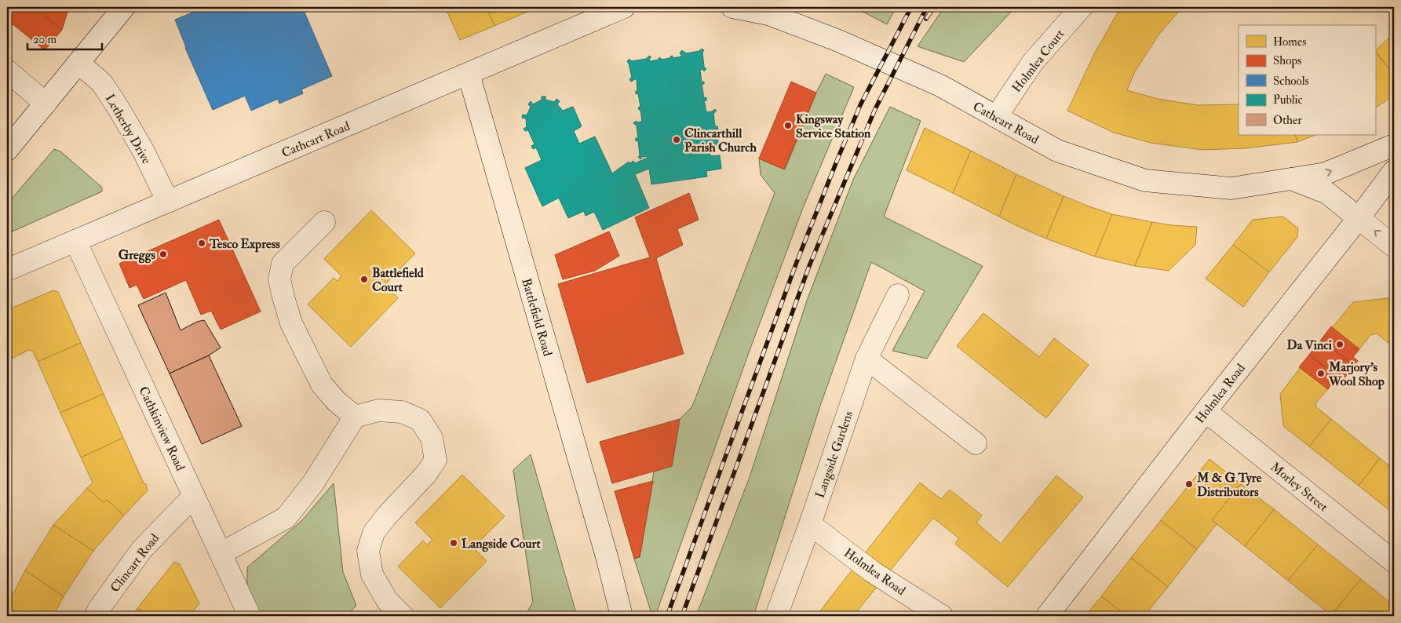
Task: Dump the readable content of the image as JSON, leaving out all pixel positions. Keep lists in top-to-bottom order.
{
  "streets": {
    "street": [
      "Holmlea Court",
      "Cathcart Road",
      "Letherby Drive",
      "Battlefield Road",
      "Holmlea Road",
      "Cathkinview Road",
      "Langside Gardens",
      "Morley Street",
      "Clincart Road"
    ]
  },
  "crossings": [
    ["Holmlea Court", "Cathcart Road"],
    ["Cathcart Road", "Letherby Drive"],
    ["Cathcart Road", "Battlefield Road"],
    ["Cathcart Road", "Cathkinview Road"],
    ["Holmlea Road", "Langside Gardens"],
    ["Holmlea Road", "Morley Street"],
    ["Cathkinview Road", "Clincart Road"]
  ],
  "places": [
    "Kingsway Service Station",
    "Clincarthill Parish Church",
    "Tesco Express",
    "Greggs",
    "Battlefield Court",
    "Da Vinci",
    "Marjory’s Wool Shop",
    "M & G Tyre Distributors",
    "Langside Court"
  ],
  "legend": [
    "Homes",
    "Shops",
    "Schools",
    "Public",
    "Other"
  ],
  "scale_bar": "20 m"
}
